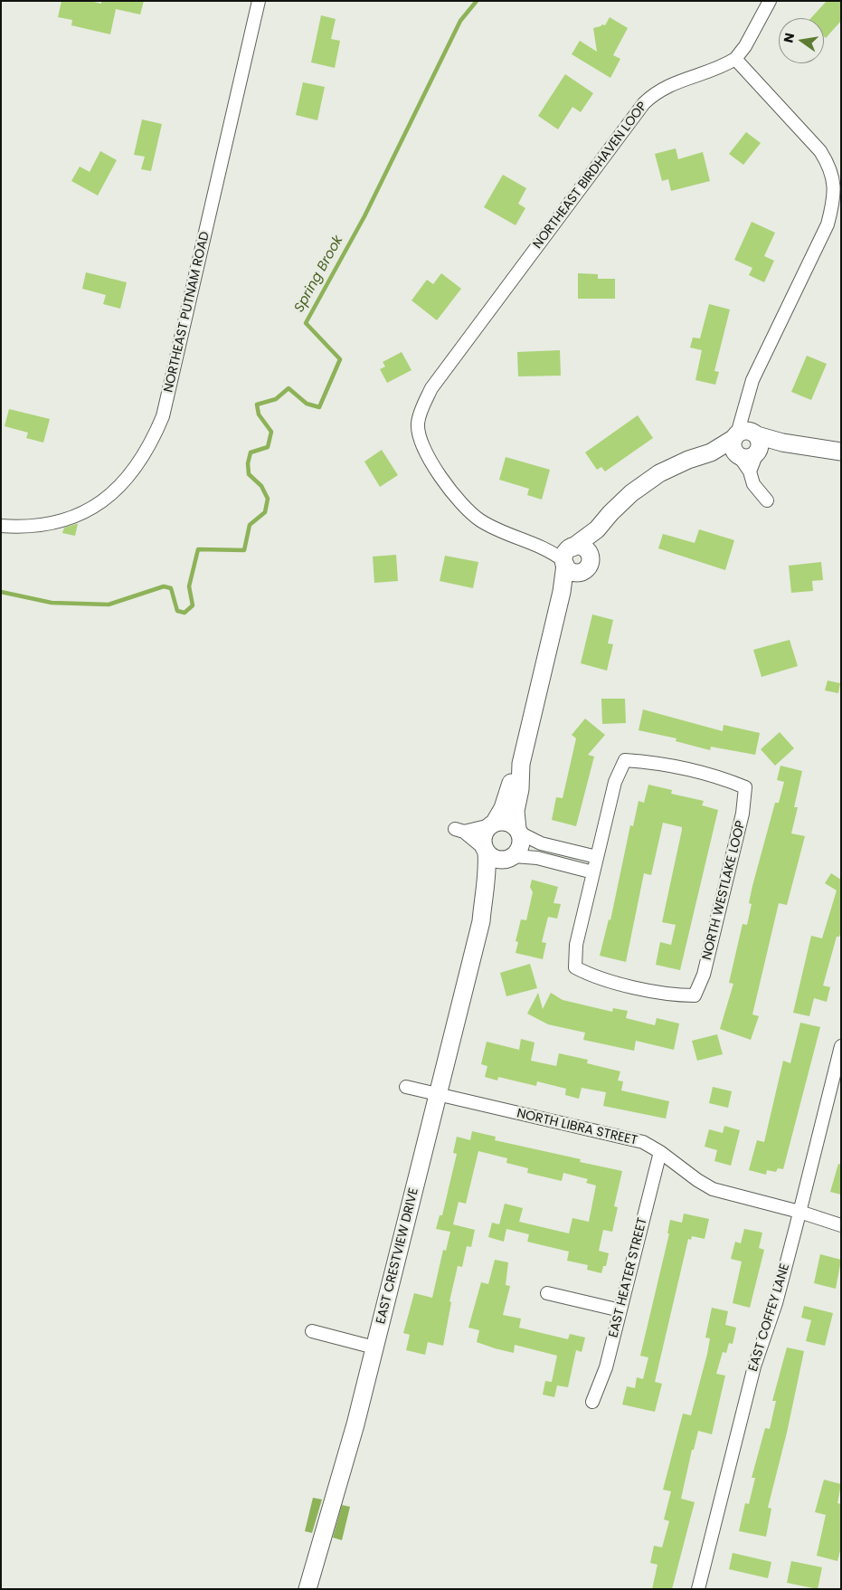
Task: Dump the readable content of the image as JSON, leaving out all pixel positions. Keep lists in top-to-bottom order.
{
  "streets": {
    "street": [
      "NORTHEAST BIRDHAVEN LOOP",
      "NORTHEAST PUTNAM ROAD",
      "NORTH WESTLAKE LOOP",
      "NORTH LIBRA STREET",
      "EAST CRESTVIEW DRIVE",
      "EAST HEATER STREET",
      "EAST COFFEY LANE"
    ]
  },
  "crossings": [
    ["NORTH LIBRA STREET", "EAST CRESTVIEW DRIVE"],
    ["NORTH LIBRA STREET", "EAST HEATER STREET"],
    ["NORTH LIBRA STREET", "EAST COFFEY LANE"]
  ],
  "water": ["Spring Brook"],
  "north": "left"
}
